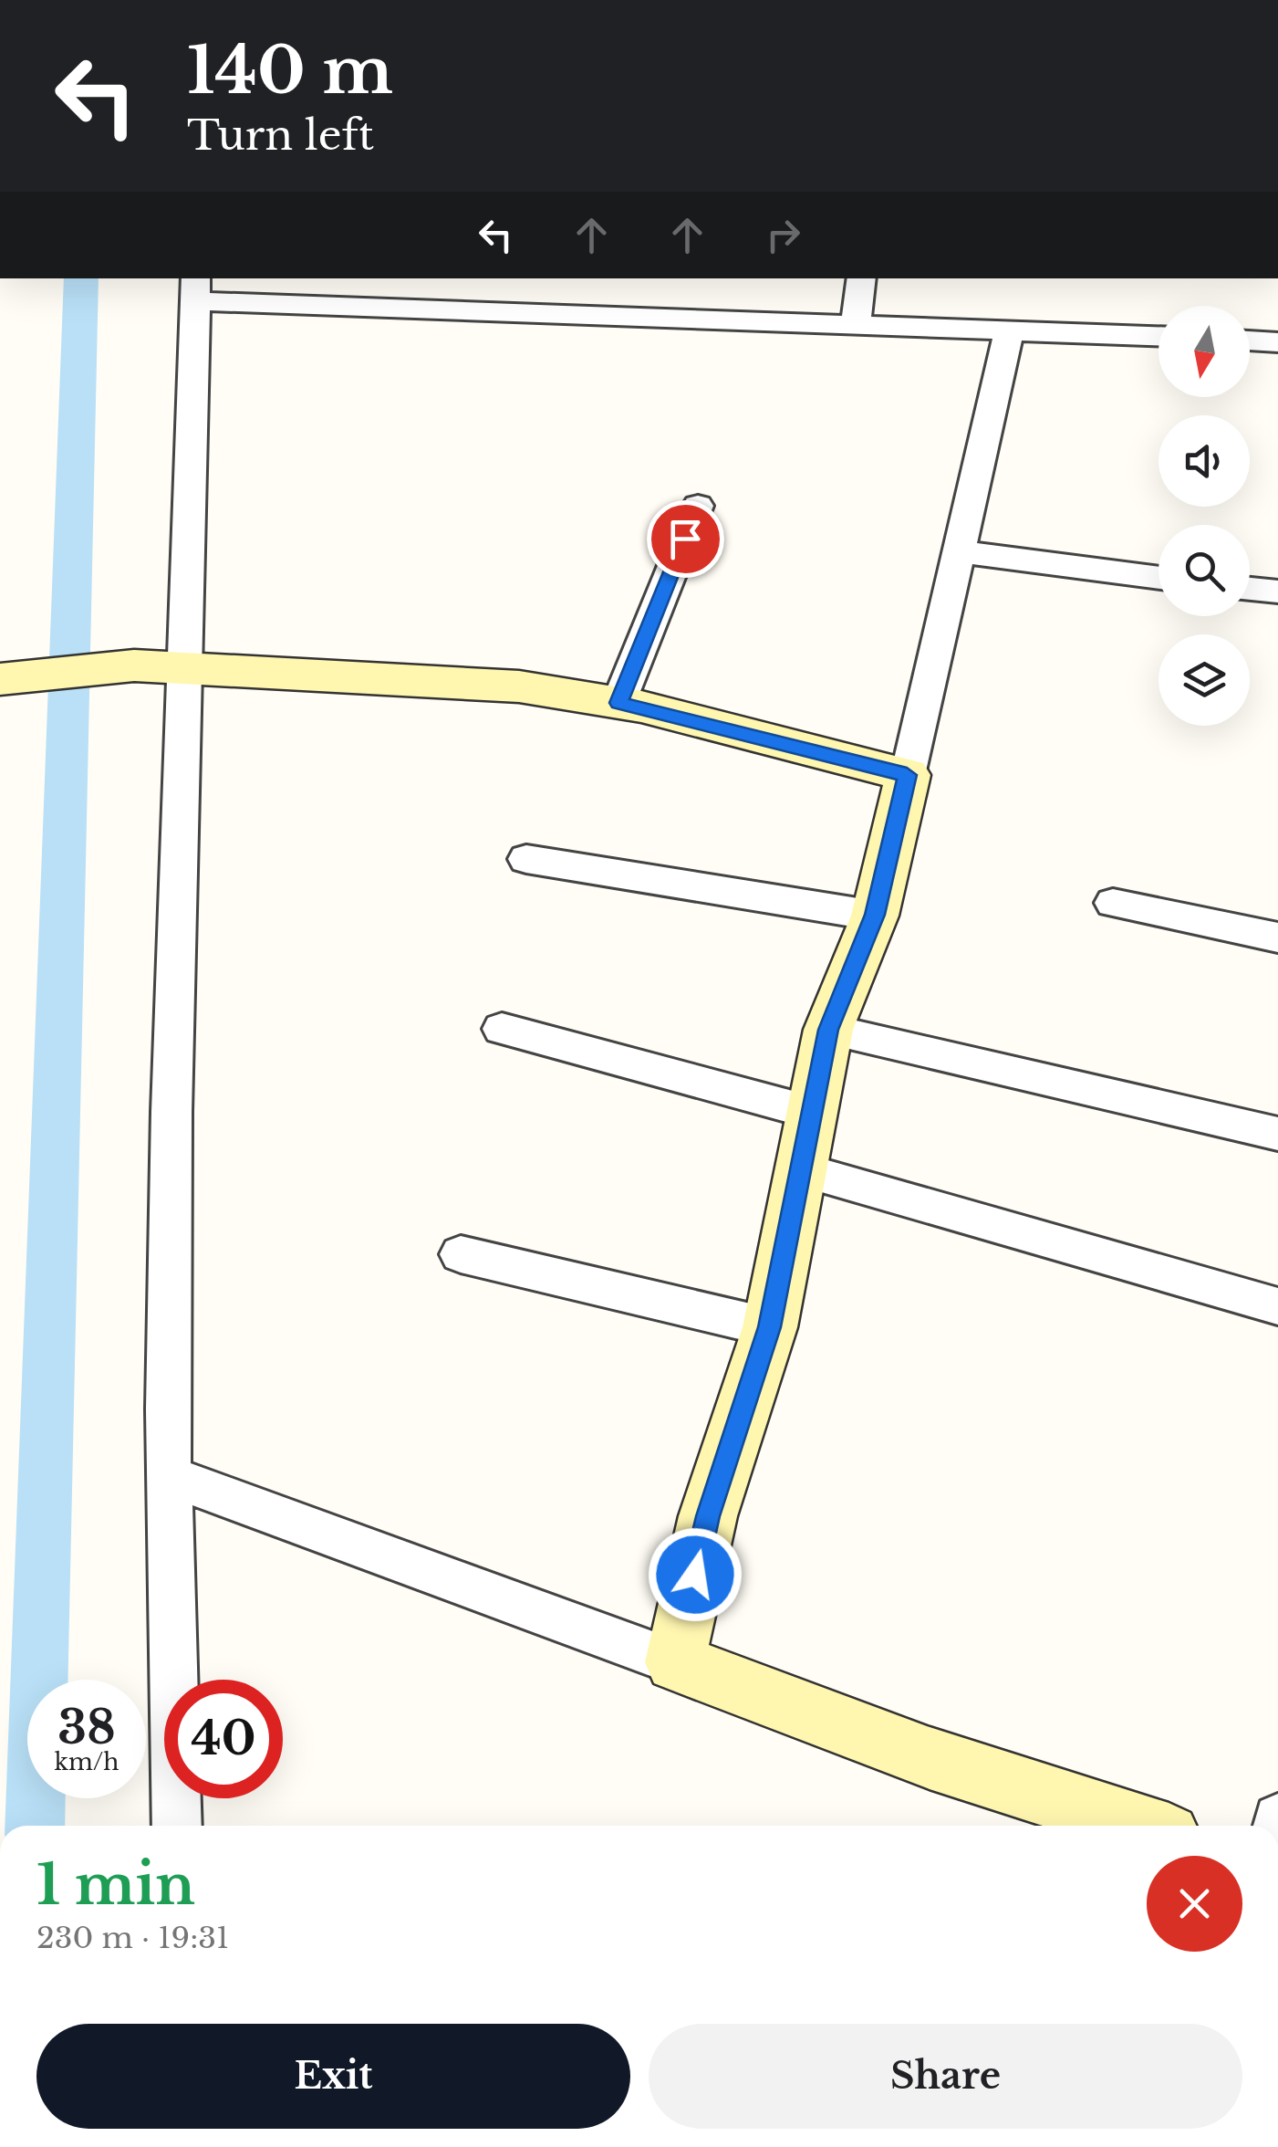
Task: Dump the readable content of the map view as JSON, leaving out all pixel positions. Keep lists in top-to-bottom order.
{
  "north": "bottom",
  "page": {
    "turn": ["140 m", "Turn left"],
    "speed": "38 km/h",
    "limit": "40",
    "heading": ["1 min", "230 m · 19:31"],
    "buttons": ["Exit", "Share"]
  }
}
